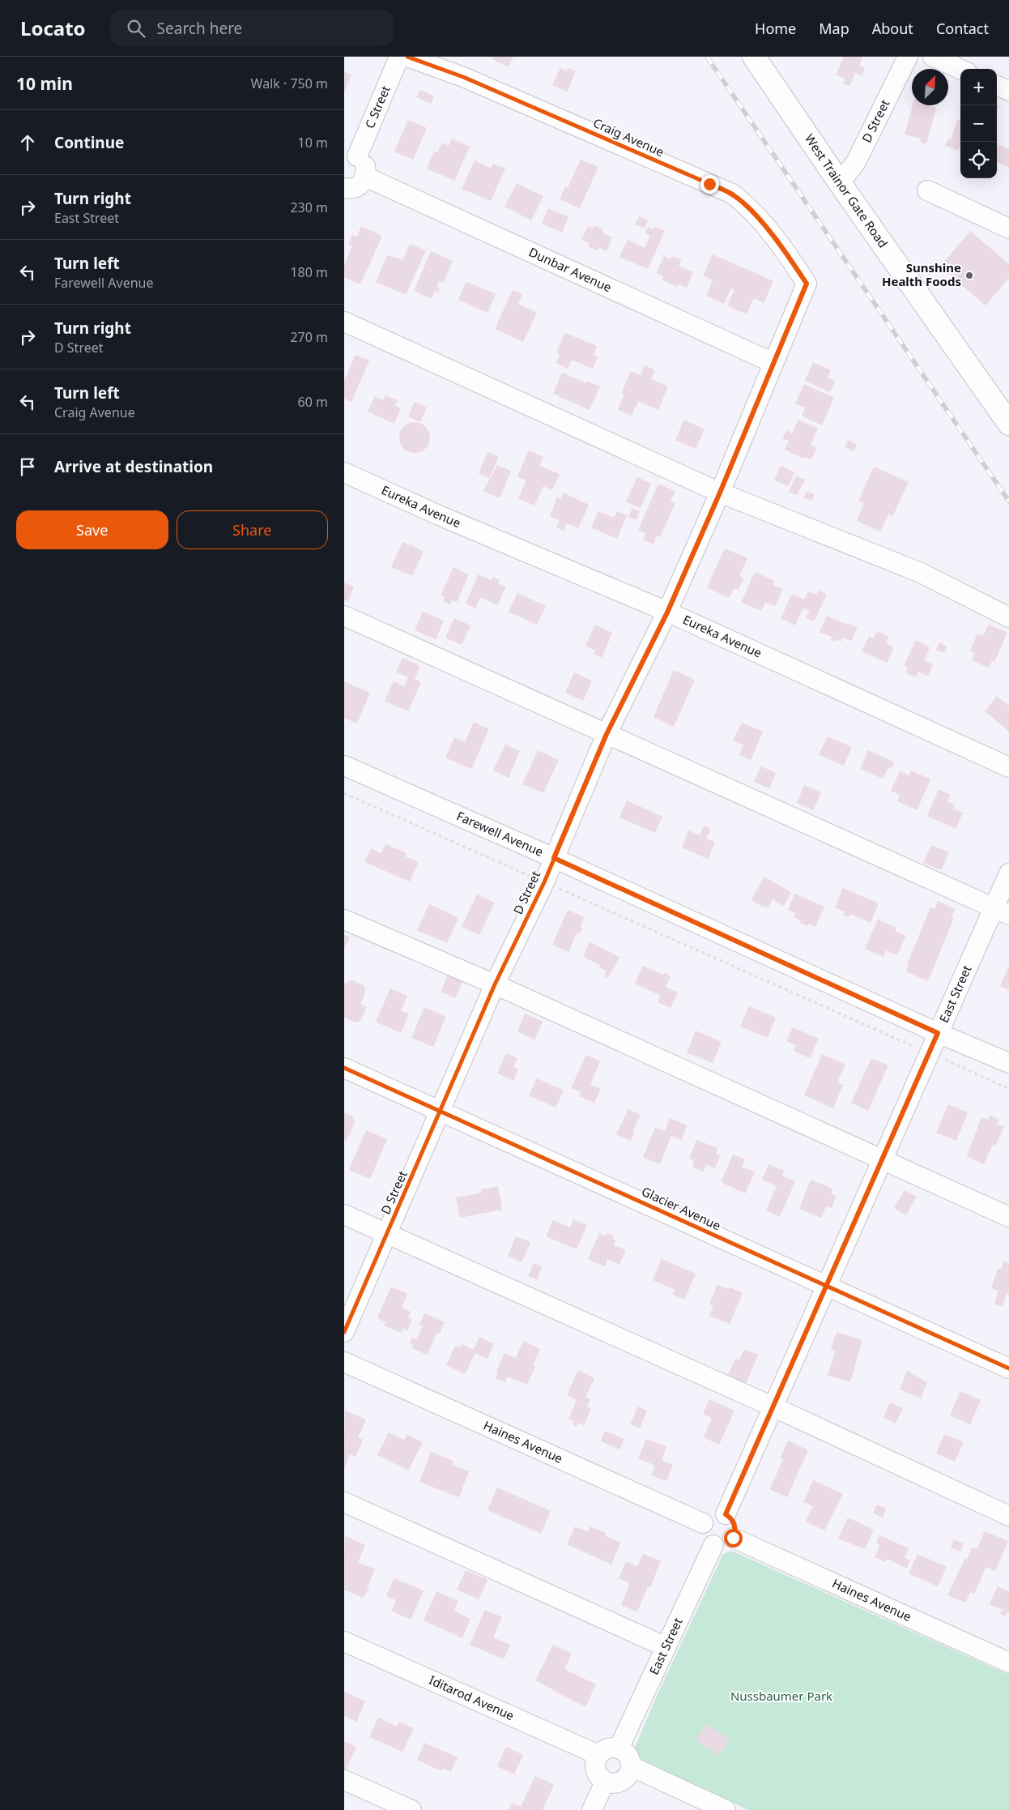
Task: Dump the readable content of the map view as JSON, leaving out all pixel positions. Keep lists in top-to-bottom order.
{
  "streets": {
    "main road": ["West Trainor Gate Road"],
    "street": [
      "C Street",
      "D Street",
      "Craig Avenue",
      "Dunbar Avenue",
      "Eureka Avenue",
      "Farewell Avenue",
      "East Street",
      "Glacier Avenue",
      "Haines Avenue",
      "Iditarod Avenue"
    ]
  },
  "crossings": [
    ["D Street", "Craig Avenue"],
    ["D Street", "West Trainor Gate Road"],
    ["D Street", "Dunbar Avenue"],
    ["D Street", "Eureka Avenue"],
    ["D Street", "Farewell Avenue"],
    ["D Street", "Glacier Avenue"],
    ["Farewell Avenue", "East Street"],
    ["East Street", "Glacier Avenue"],
    ["East Street", "Haines Avenue"],
    ["East Street", "Iditarod Avenue"]
  ],
  "parks": ["Nussbaumer Park"],
  "places": ["Sunshine Health Foods"],
  "north": "top right",
  "page": {
    "header": "Locato",
    "search": "Search here",
    "nav": [
      "Home",
      "Map",
      "About",
      "Contact"
    ],
    "heading": ["10 min", "Walk · 750 m"],
    "map_buttons": ["+", "−"],
    "list": [
      ["Continue", "10 m"],
      ["Turn right", "East Street", "230 m"],
      ["Turn left", "Farewell Avenue", "180 m"],
      ["Turn right", "D Street", "270 m"],
      ["Turn left", "Craig Avenue", "60 m"],
      "Arrive at destination"
    ],
    "buttons": ["Save", "Share"]
  }
}
